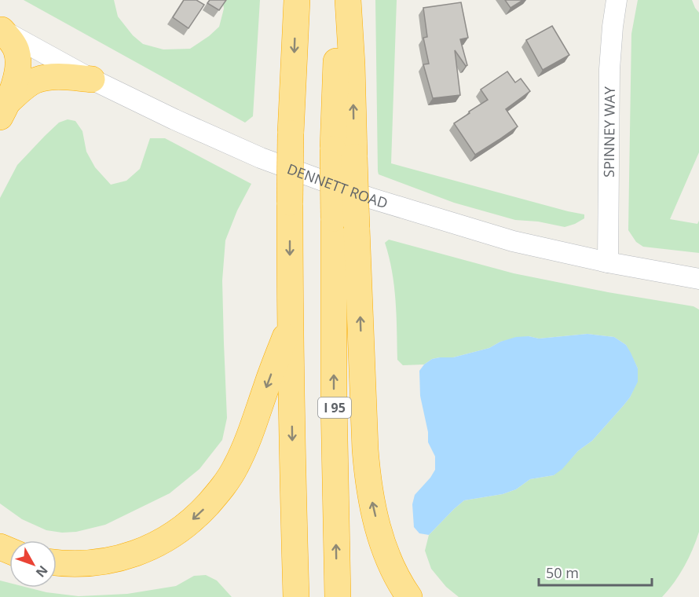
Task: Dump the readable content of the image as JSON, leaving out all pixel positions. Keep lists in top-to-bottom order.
{
  "streets": {
    "highway": ["I 95"],
    "street": ["SPINNEY WAY", "DENNETT ROAD"]
  },
  "crossings": [
    ["SPINNEY WAY", "DENNETT ROAD"]
  ],
  "scale_bar": "50 m",
  "north": "bottom right"
}
